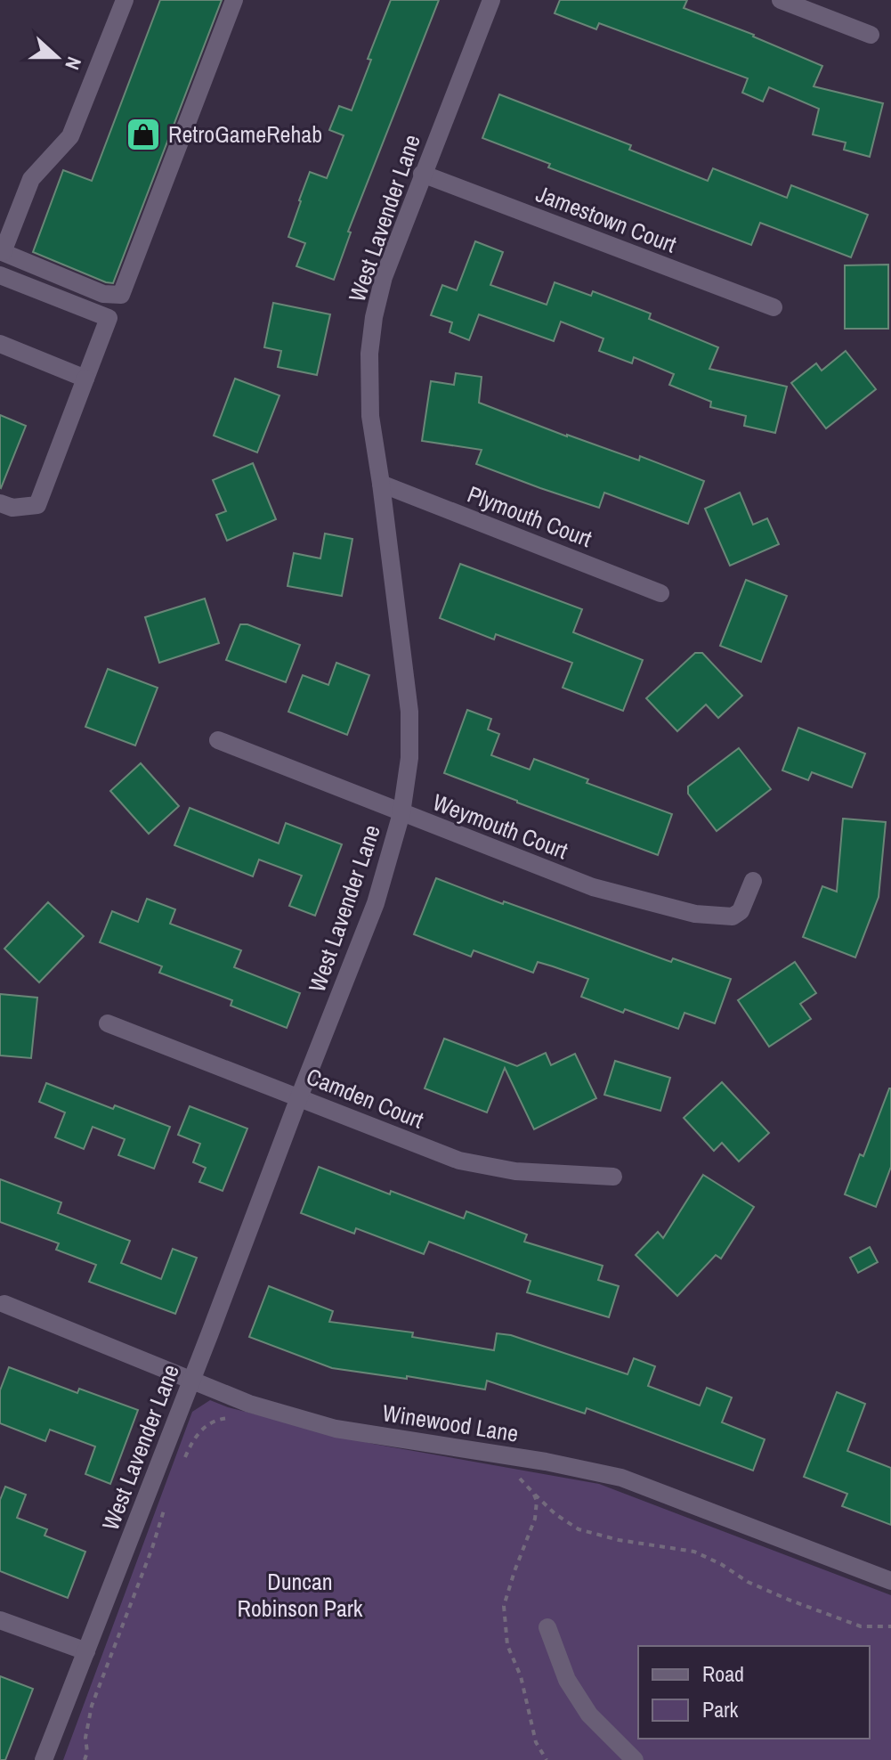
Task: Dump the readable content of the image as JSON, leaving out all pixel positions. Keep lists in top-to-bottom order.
{
  "streets": {
    "street": [
      "West Lavender Lane",
      "Jamestown Court",
      "Plymouth Court",
      "Weymouth Court",
      "Camden Court",
      "Winewood Lane"
    ]
  },
  "crossings": [
    ["West Lavender Lane", "Jamestown Court"],
    ["West Lavender Lane", "Plymouth Court"],
    ["West Lavender Lane", "Weymouth Court"],
    ["West Lavender Lane", "Camden Court"],
    ["West Lavender Lane", "Winewood Lane"]
  ],
  "parks": ["Duncan Robinson Park"],
  "places": {
    "shop": ["RetroGameRehab"]
  },
  "legend": ["Road", "Park"],
  "north": "right"
}
